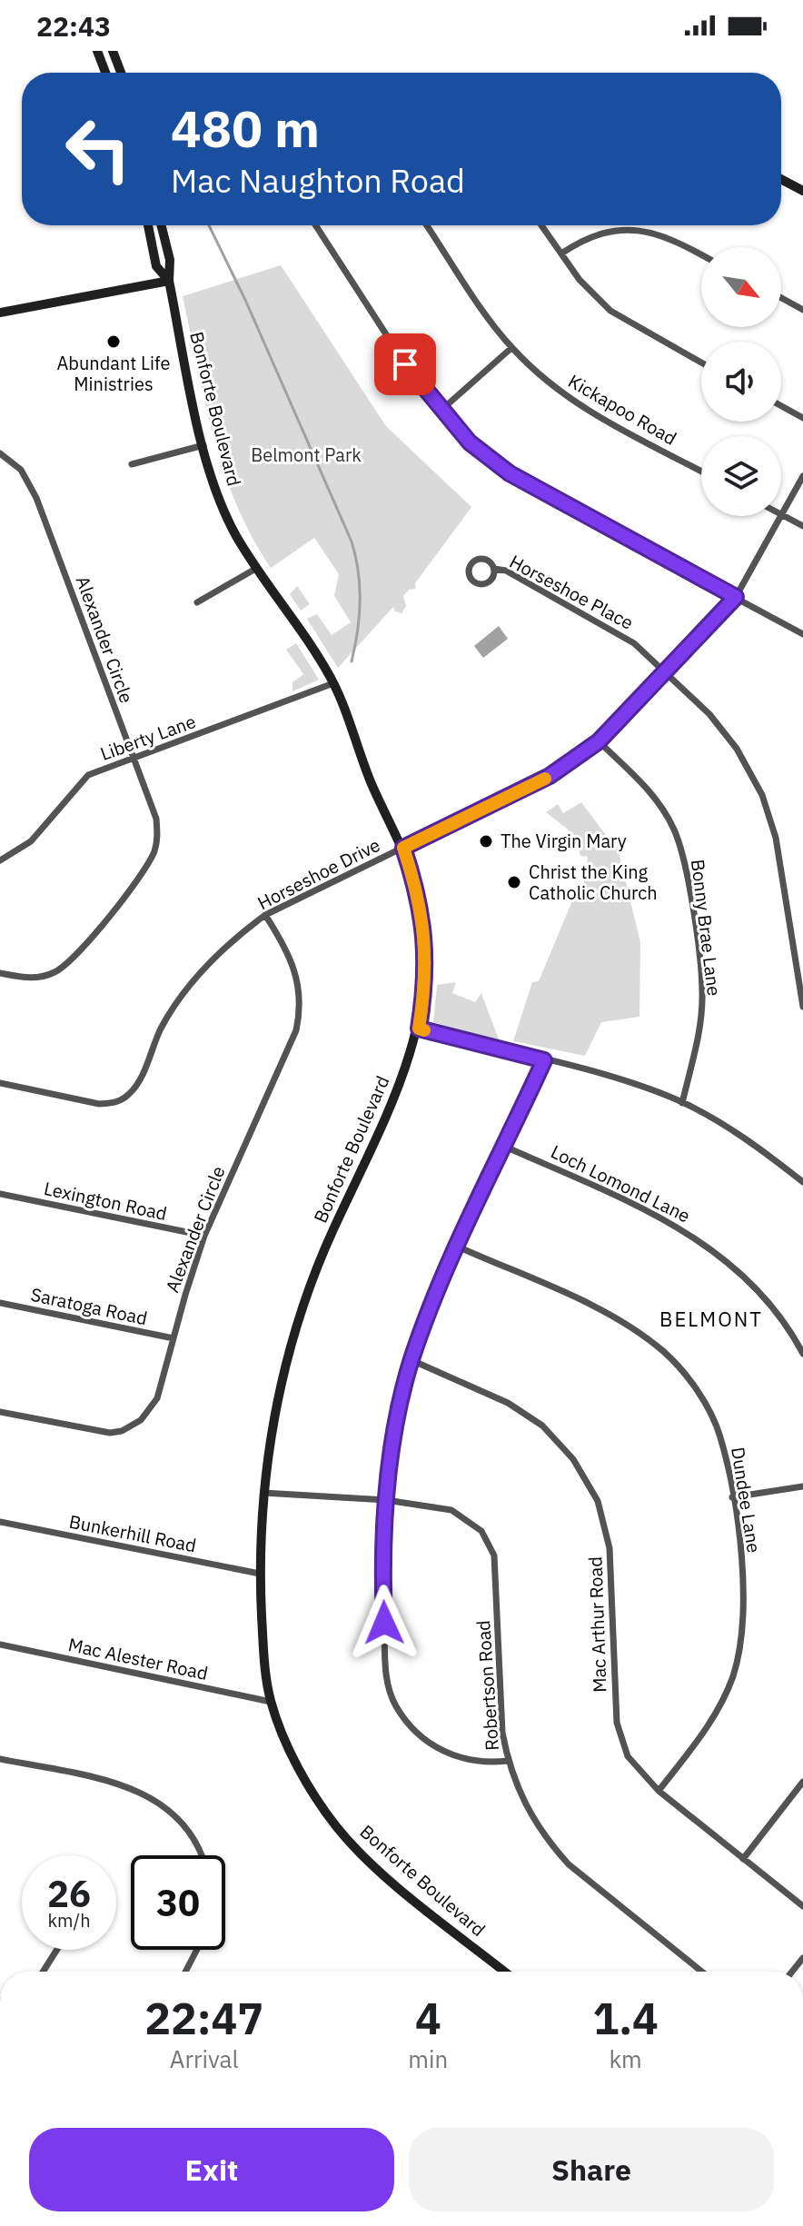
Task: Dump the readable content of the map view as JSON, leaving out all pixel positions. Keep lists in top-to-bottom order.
{
  "streets": {
    "main road": ["Bonforte Boulevard"],
    "street": [
      "Kickapoo Road",
      "Horseshoe Place",
      "Alexander Circle",
      "Liberty Lane",
      "Horseshoe Drive",
      "Bonny Brae Lane",
      "Loch Lomond Lane",
      "Lexington Road",
      "Saratoga Road",
      "Dundee Lane",
      "Bunkerhill Road",
      "Mac Arthur Road",
      "Mac Alester Road",
      "Robertson Road"
    ]
  },
  "crossings": [
    ["Bonforte Boulevard", "Liberty Lane"],
    ["Bonforte Boulevard", "Horseshoe Drive"],
    ["Bonforte Boulevard", "Bunkerhill Road"],
    ["Bonforte Boulevard", "Mac Alester Road"],
    ["Bonforte Boulevard", "Robertson Road"],
    ["Horseshoe Place", "Horseshoe Drive"],
    ["Alexander Circle", "Liberty Lane"],
    ["Alexander Circle", "Horseshoe Drive"],
    ["Alexander Circle", "Lexington Road"],
    ["Alexander Circle", "Saratoga Road"],
    ["Horseshoe Drive", "Bonny Brae Lane"],
    ["Dundee Lane", "Mac Arthur Road"]
  ],
  "districts": ["BELMONT"],
  "parks": ["Belmont Park"],
  "places": ["Abundant Life Ministries", "The Virgin Mary", "Christ the King Catholic Church"],
  "north": "bottom right",
  "page": {
    "status": "22:43",
    "turn": ["480 m", "Mac Naughton Road"],
    "speed": "26 km/h",
    "limit": "30",
    "eta": [
      "22:47",
      "Arrival",
      "4",
      "min",
      "1.4",
      "km"
    ],
    "buttons": ["Exit", "Share"]
  }
}
